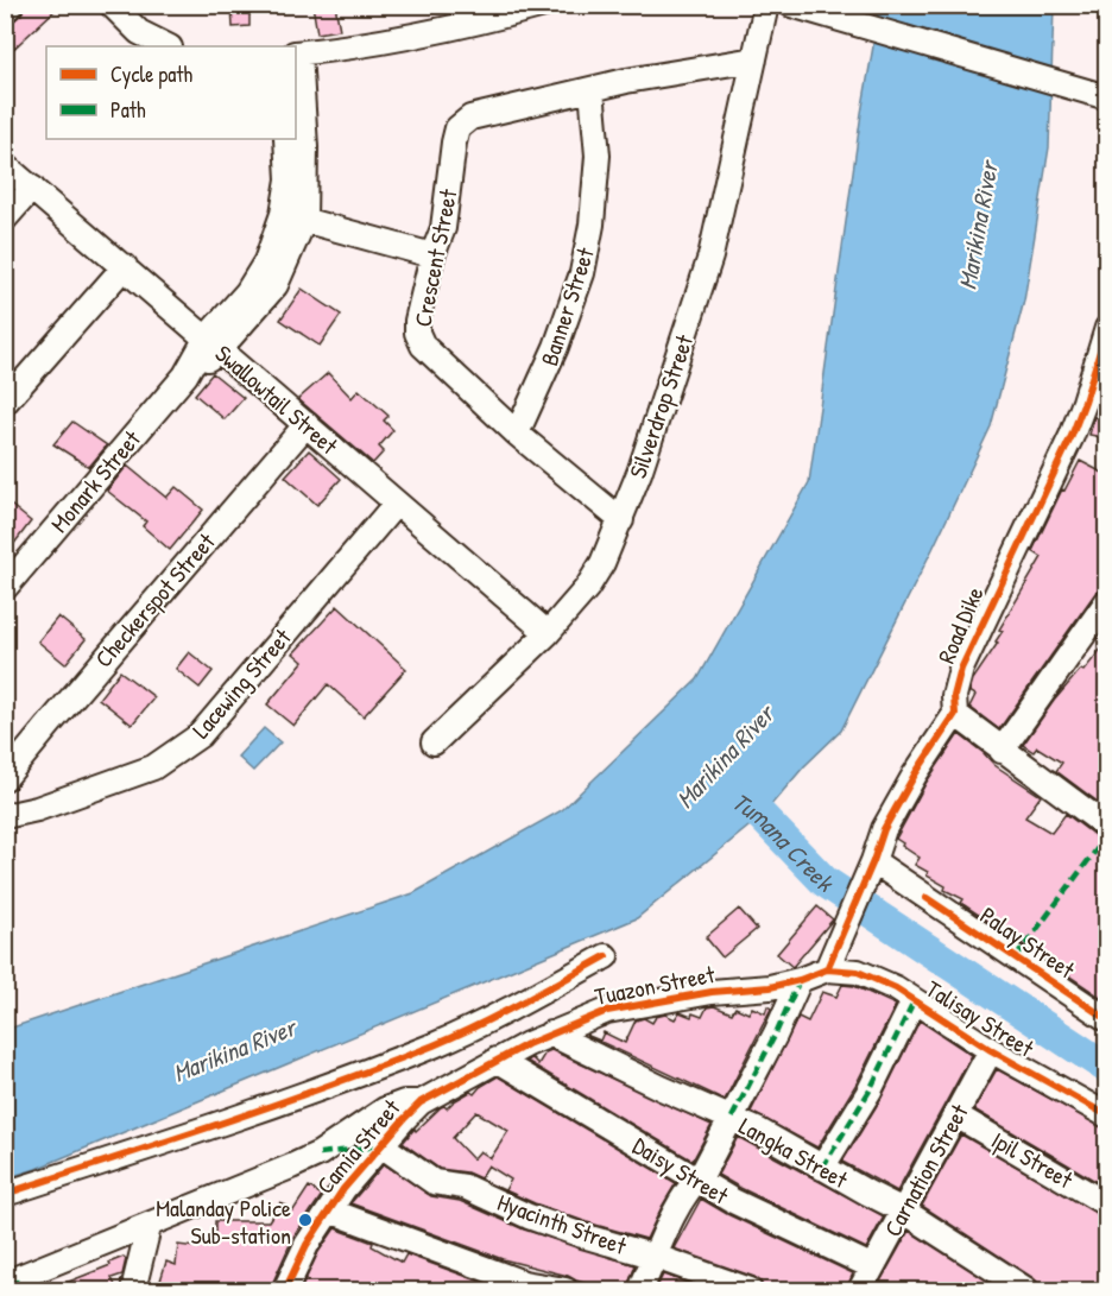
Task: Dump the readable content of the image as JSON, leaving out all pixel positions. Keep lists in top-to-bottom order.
{
  "streets": {
    "street": [
      "Crescent Street",
      "Banner Street",
      "Swallowtail Street",
      "Silverdrop Street",
      "Monark Street",
      "Checkerspot Street",
      "Road Dike",
      "Lacewing Street",
      "Palay Street",
      "Tuazon Street",
      "Talisay Street",
      "Camia Street",
      "Langka Street",
      "Ipil Street",
      "Daisy Street",
      "Carnation Street",
      "Hyacinth Street"
    ]
  },
  "crossings": [
    ["Crescent Street", "Banner Street"],
    ["Crescent Street", "Silverdrop Street"],
    ["Swallowtail Street", "Silverdrop Street"],
    ["Swallowtail Street", "Monark Street"],
    ["Swallowtail Street", "Checkerspot Street"],
    ["Swallowtail Street", "Lacewing Street"],
    ["Road Dike", "Palay Street"],
    ["Road Dike", "Tuazon Street"],
    ["Road Dike", "Talisay Street"],
    ["Tuazon Street", "Talisay Street"],
    ["Tuazon Street", "Camia Street"],
    ["Tuazon Street", "Langka Street"],
    ["Tuazon Street", "Daisy Street"],
    ["Talisay Street", "Carnation Street"],
    ["Camia Street", "Hyacinth Street"],
    ["Langka Street", "Carnation Street"],
    ["Ipil Street", "Carnation Street"],
    ["Daisy Street", "Carnation Street"]
  ],
  "water": ["Marikina River", "Tumana Creek"],
  "places": ["Malanday Police Sub-station"],
  "legend": ["Cycle path", "Path"]
}
